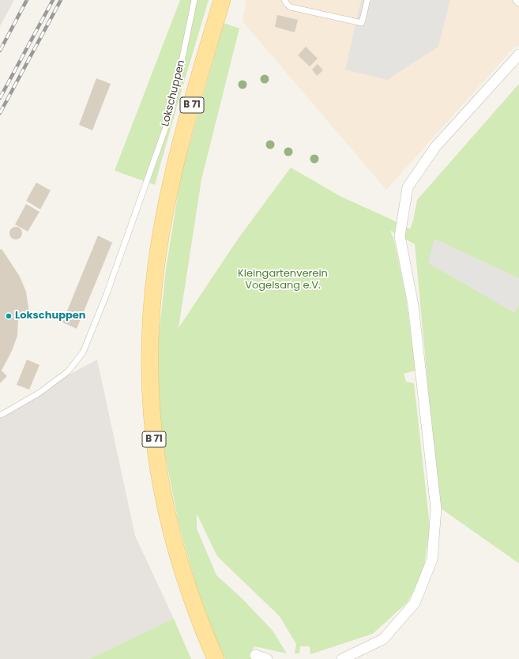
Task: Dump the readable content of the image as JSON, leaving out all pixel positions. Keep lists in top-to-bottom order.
{
  "streets": {
    "main road": ["B 71"],
    "lane": ["Lokschuppen"]
  },
  "parks": ["Kleingartenverein Vogelsang e.V."],
  "places": ["Lokschuppen"]
}
